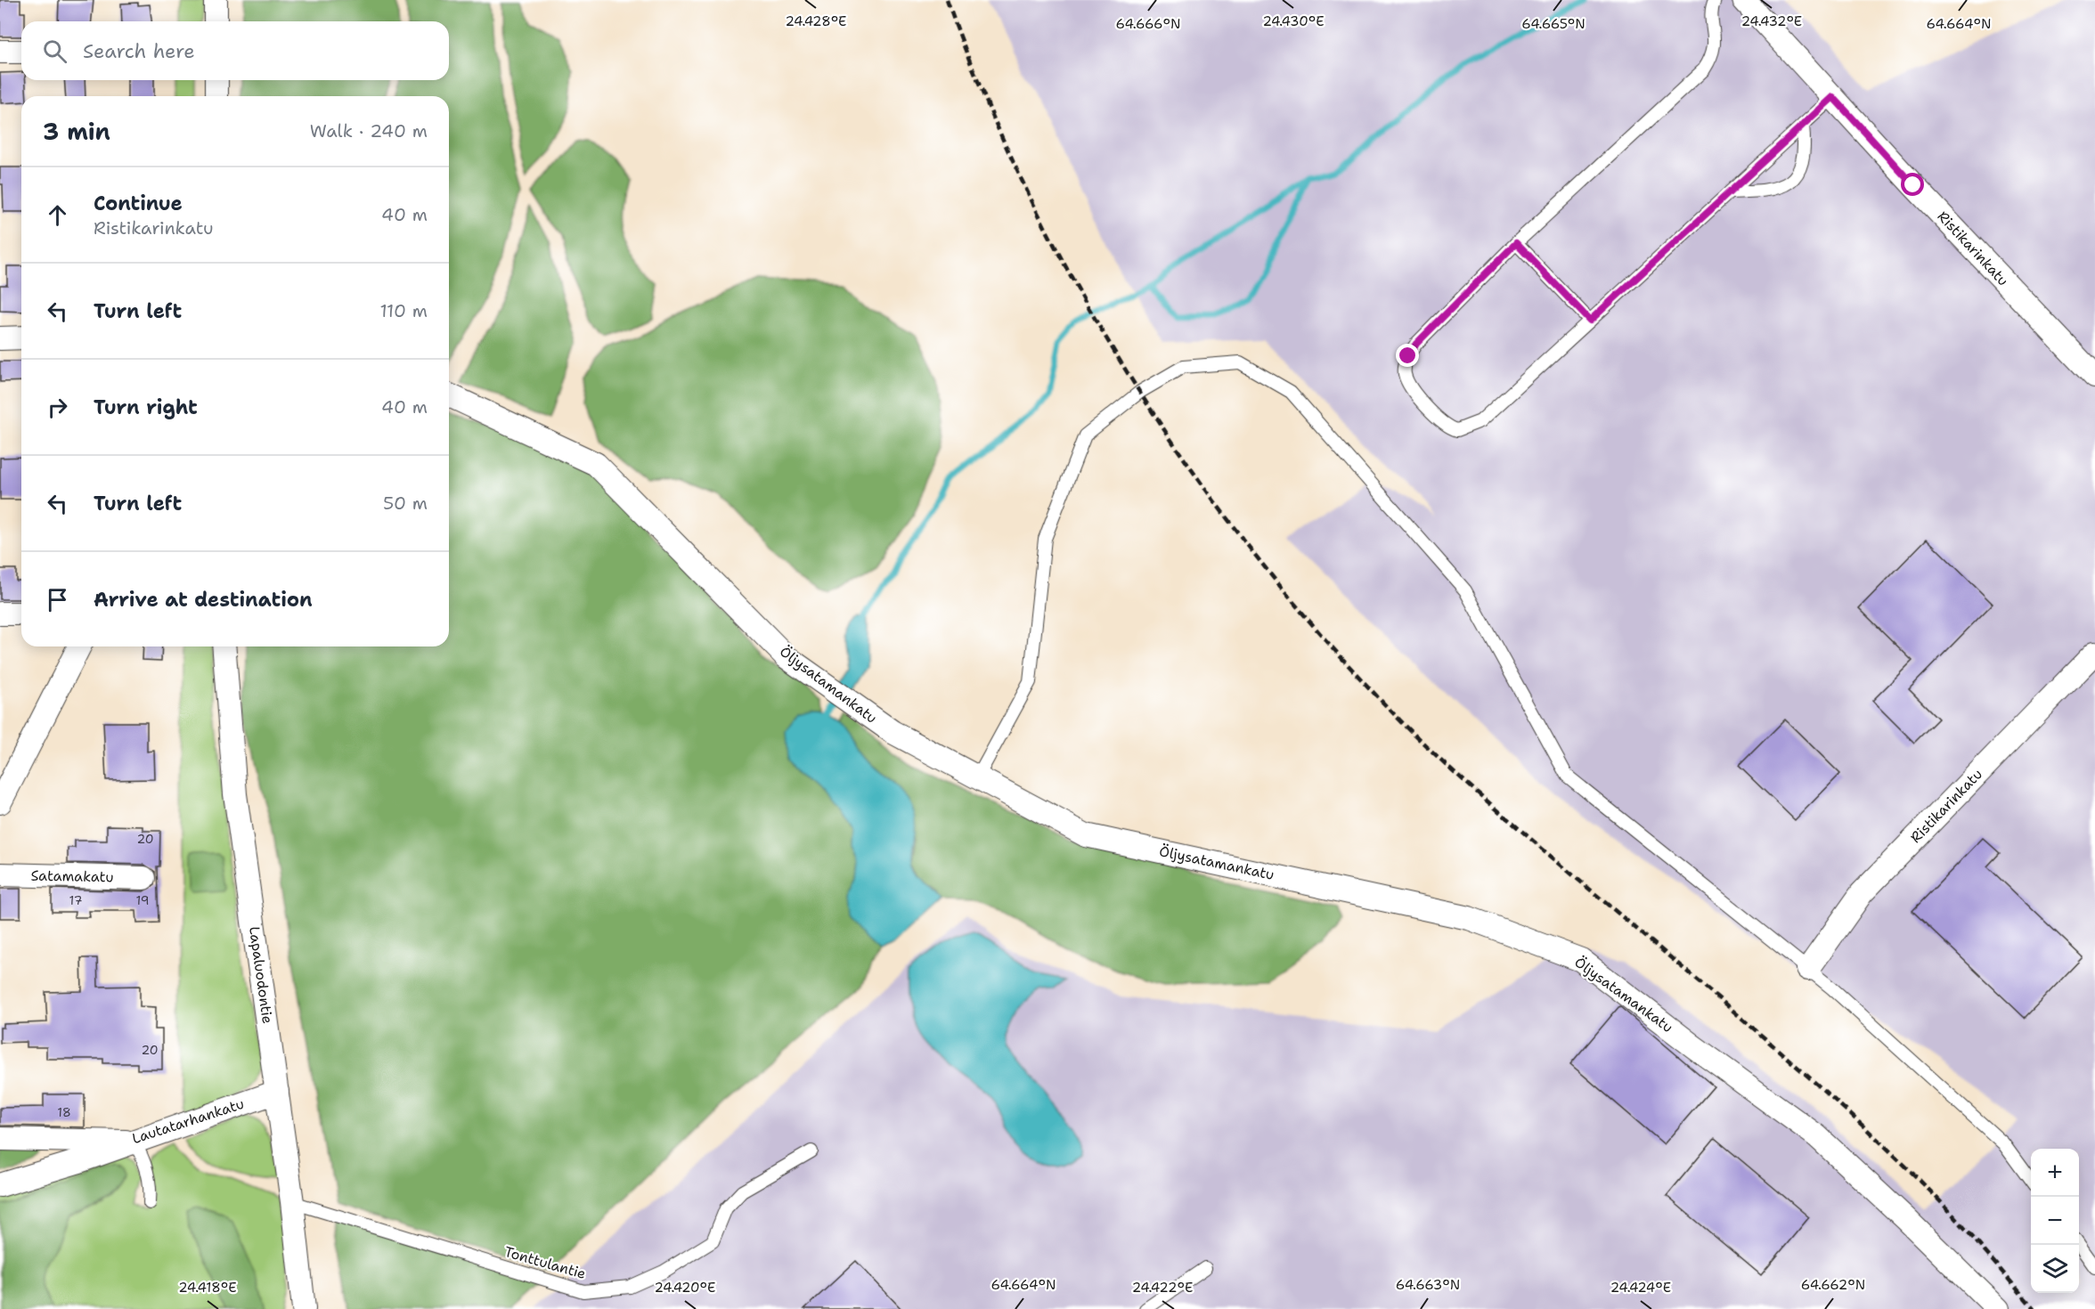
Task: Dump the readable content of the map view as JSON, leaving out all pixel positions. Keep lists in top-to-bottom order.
{
  "streets": {
    "street": [
      "Ristikarinkatu",
      "Öljysatamankatu",
      "Satamakatu",
      "Lapaluodontie",
      "Lautatarhankatu"
    ],
    "lane": ["Tonttulantie"]
  },
  "crossings": [
    ["Lapaluodontie", "Lautatarhankatu"],
    ["Lapaluodontie", "Tonttulantie"]
  ],
  "house_numbers": [
    "20",
    "17",
    "19",
    "20",
    "18"
  ],
  "page": {
    "search": "Search here",
    "heading": ["3 min", "Walk · 240 m"],
    "list": [
      ["Continue", "Ristikarinkatu", "40 m"],
      ["Turn left", "110 m"],
      ["Turn right", "40 m"],
      ["Turn left", "50 m"],
      "Arrive at destination"
    ],
    "map_buttons": ["+", "−"]
  },
  "coordinates": [
    "24.432°E",
    "24.428°E",
    "24.430°E",
    "64.666°N",
    "64.665°N",
    "64.664°N",
    "64.663°N",
    "64.662°N",
    "24.418°E",
    "24.420°E",
    "24.422°E",
    "24.424°E"
  ]
}
